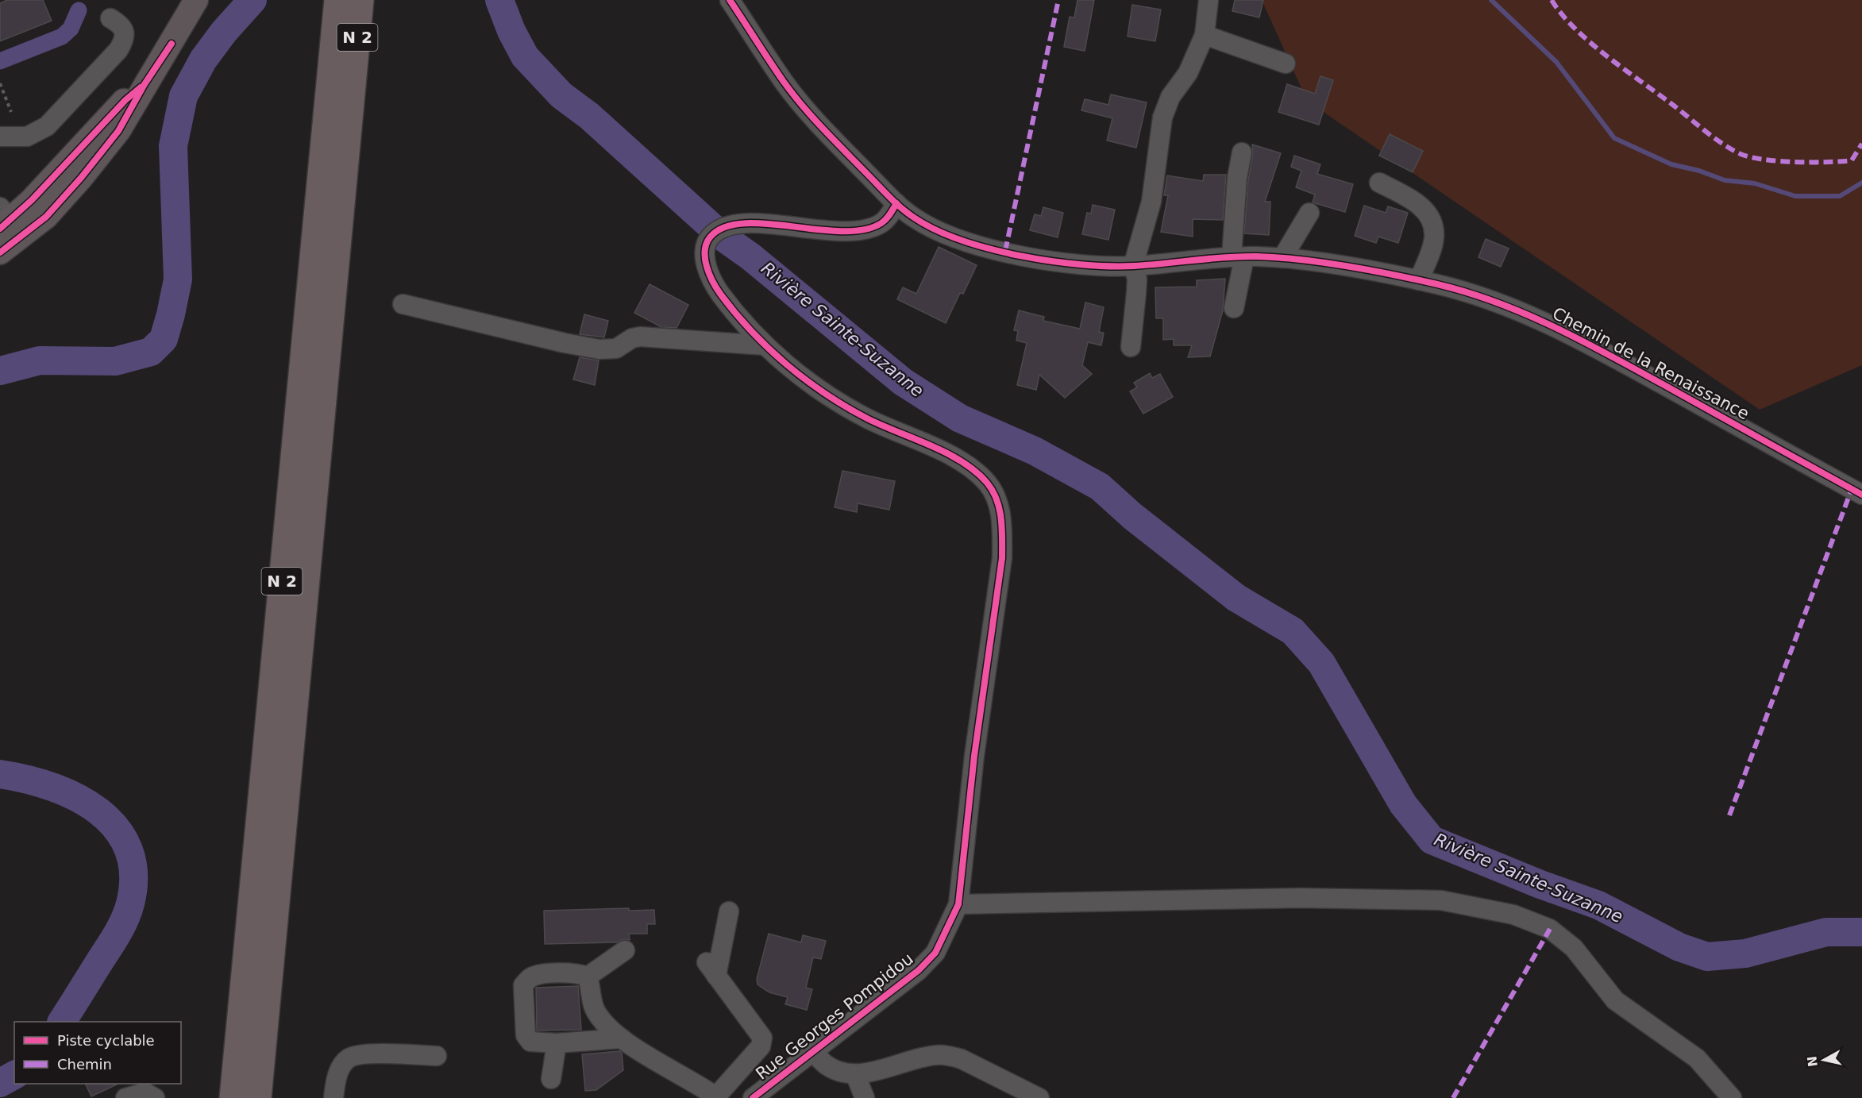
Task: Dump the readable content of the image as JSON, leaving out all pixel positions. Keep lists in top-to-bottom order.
{
  "streets": {
    "highway": ["N 2"],
    "street": ["Chemin de la Renaissance", "Rue Georges Pompidou"]
  },
  "crossings": [
    ["Chemin de la Renaissance", "Rue Georges Pompidou"]
  ],
  "water": ["Rivière Sainte-Suzanne"],
  "legend": ["Piste cyclable", "Chemin"],
  "north": "left"
}
